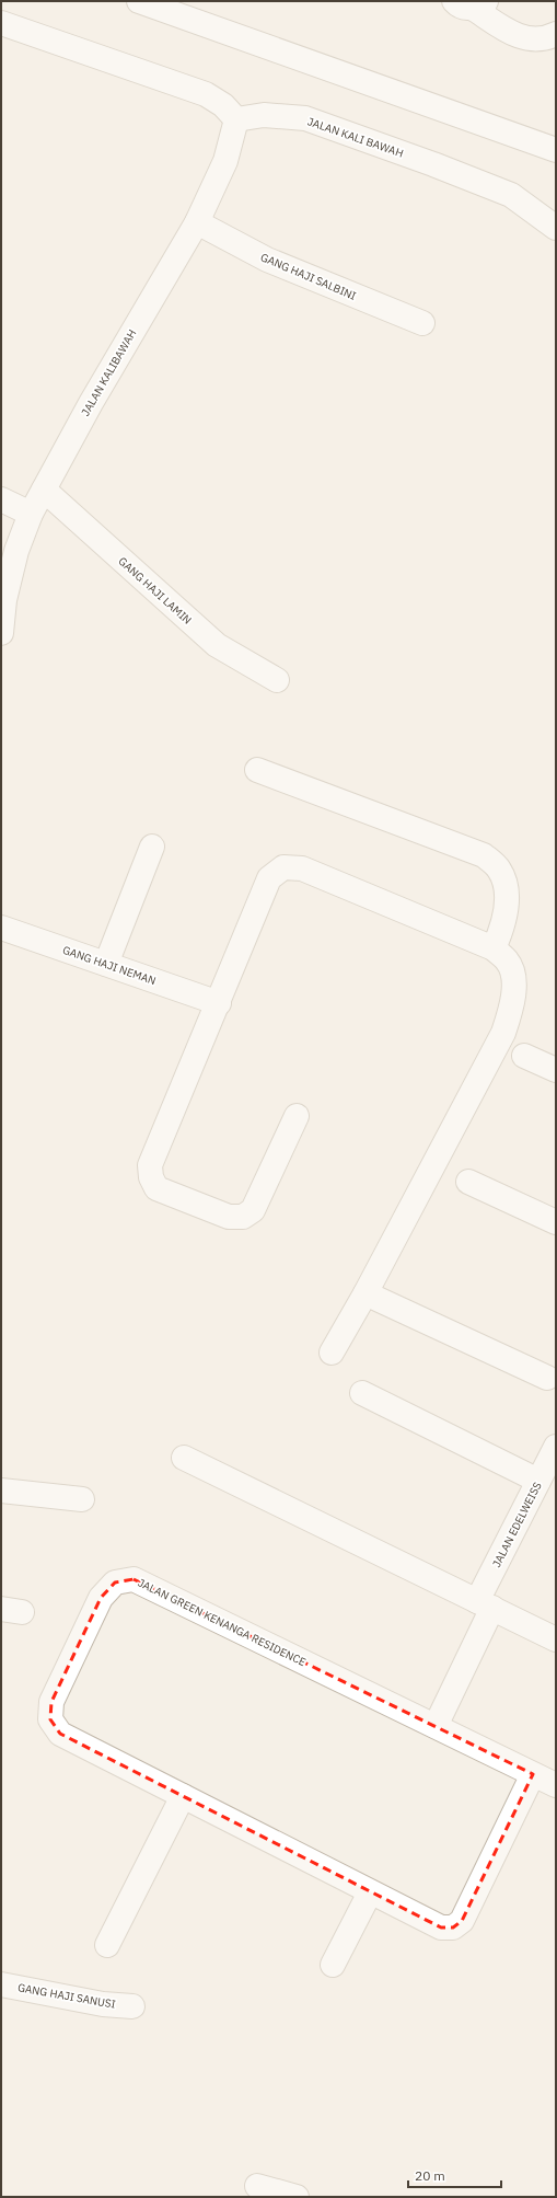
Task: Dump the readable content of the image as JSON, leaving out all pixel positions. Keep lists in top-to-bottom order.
{
  "streets": {
    "street": [
      "JALAN KALI BAWAH",
      "GANG HAJI SALBINI",
      "JALAN KALIBAWAH",
      "GANG HAJI LAMIN",
      "GANG HAJI NEMAN",
      "JALAN EDELWEISS",
      "JALAN GREEN KENANGA RESIDENCE",
      "GANG HAJI SANUSI"
    ]
  },
  "crossings": [
    ["JALAN KALI BAWAH", "JALAN KALIBAWAH"],
    ["GANG HAJI SALBINI", "JALAN KALIBAWAH"],
    ["JALAN KALIBAWAH", "GANG HAJI LAMIN"],
    ["JALAN EDELWEISS", "JALAN GREEN KENANGA RESIDENCE"]
  ],
  "scale_bar": "20 m"
}
